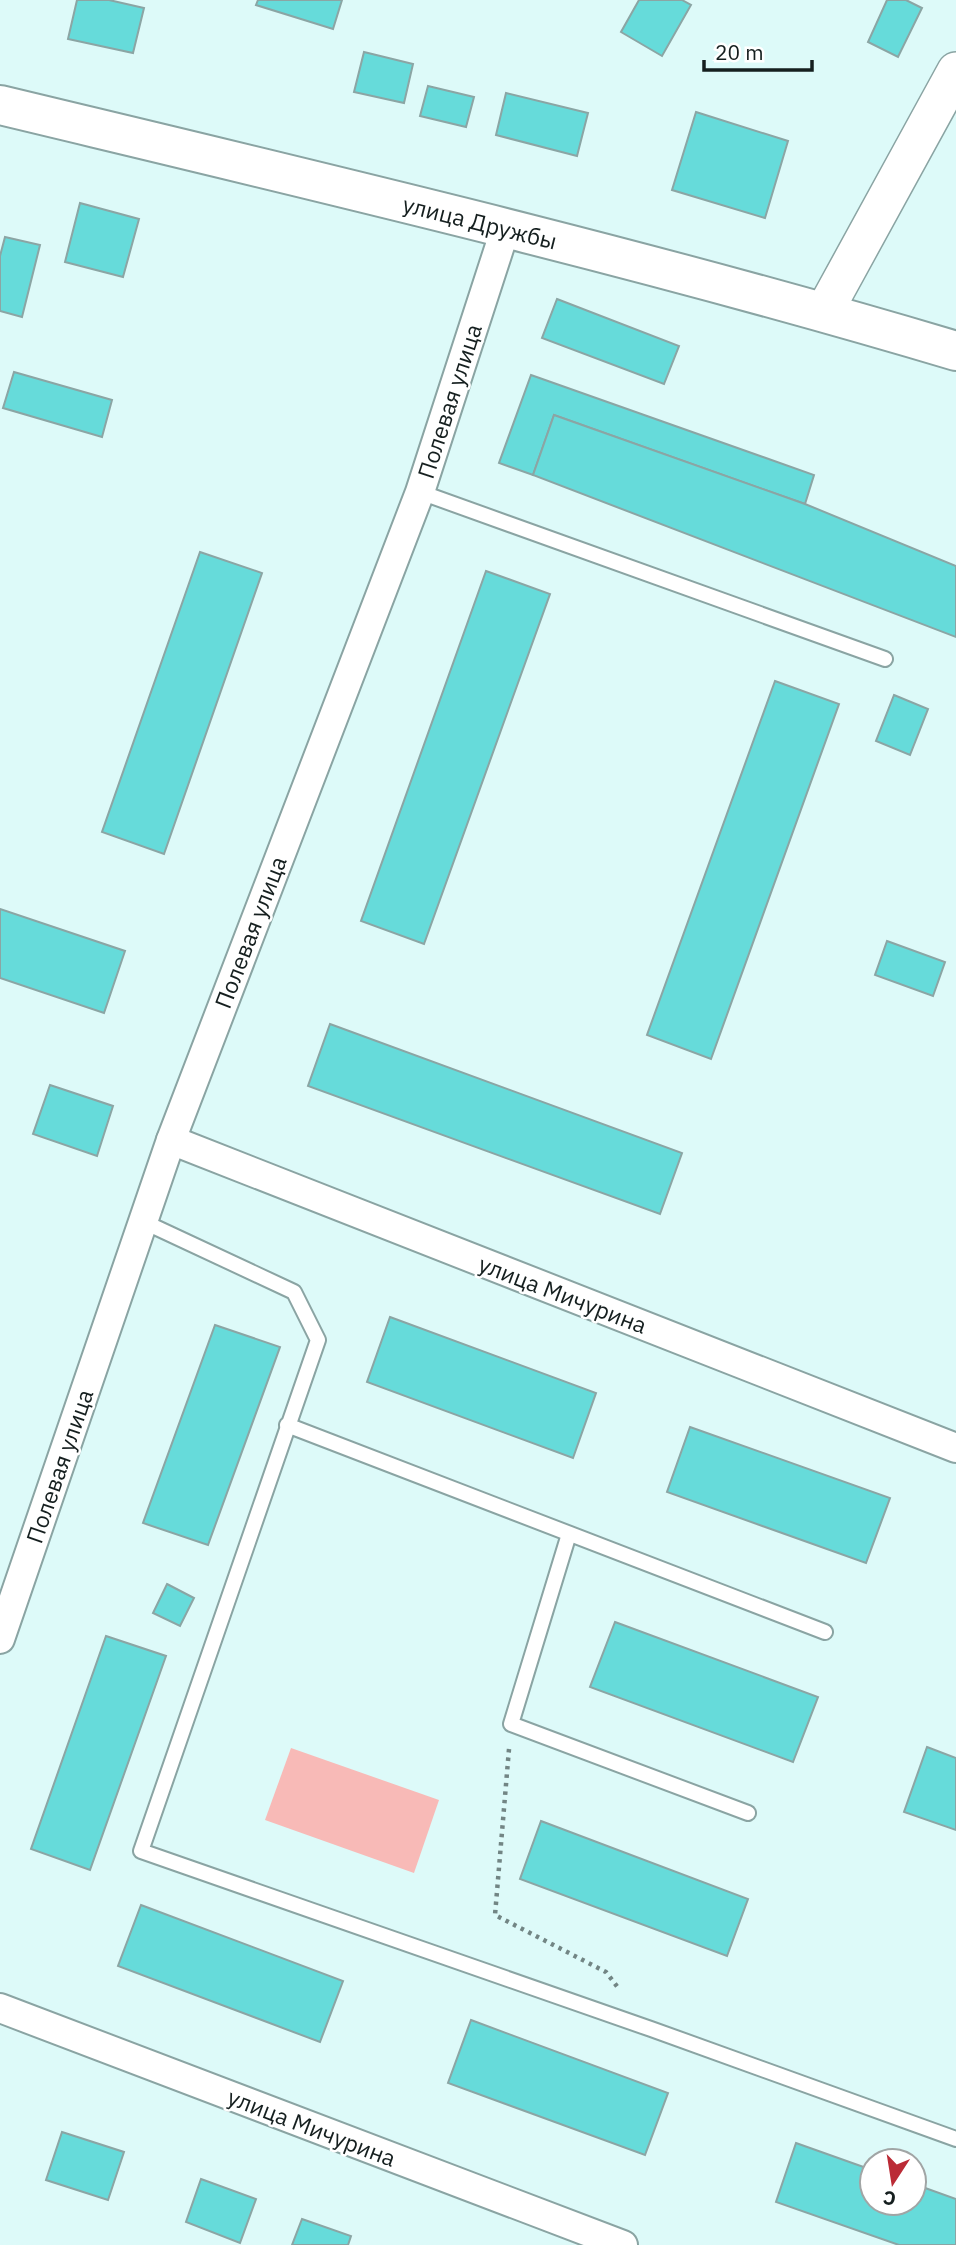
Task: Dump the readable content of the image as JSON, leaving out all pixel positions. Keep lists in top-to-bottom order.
{
  "streets": {
    "main road": ["улица Дружбы"],
    "street": ["Полевая улица", "улица Мичурина"]
  },
  "crossings": [
    ["улица Дружбы", "Полевая улица"],
    ["Полевая улица", "улица Мичурина"]
  ],
  "scale_bar": "20 m",
  "north": "bottom"
}
